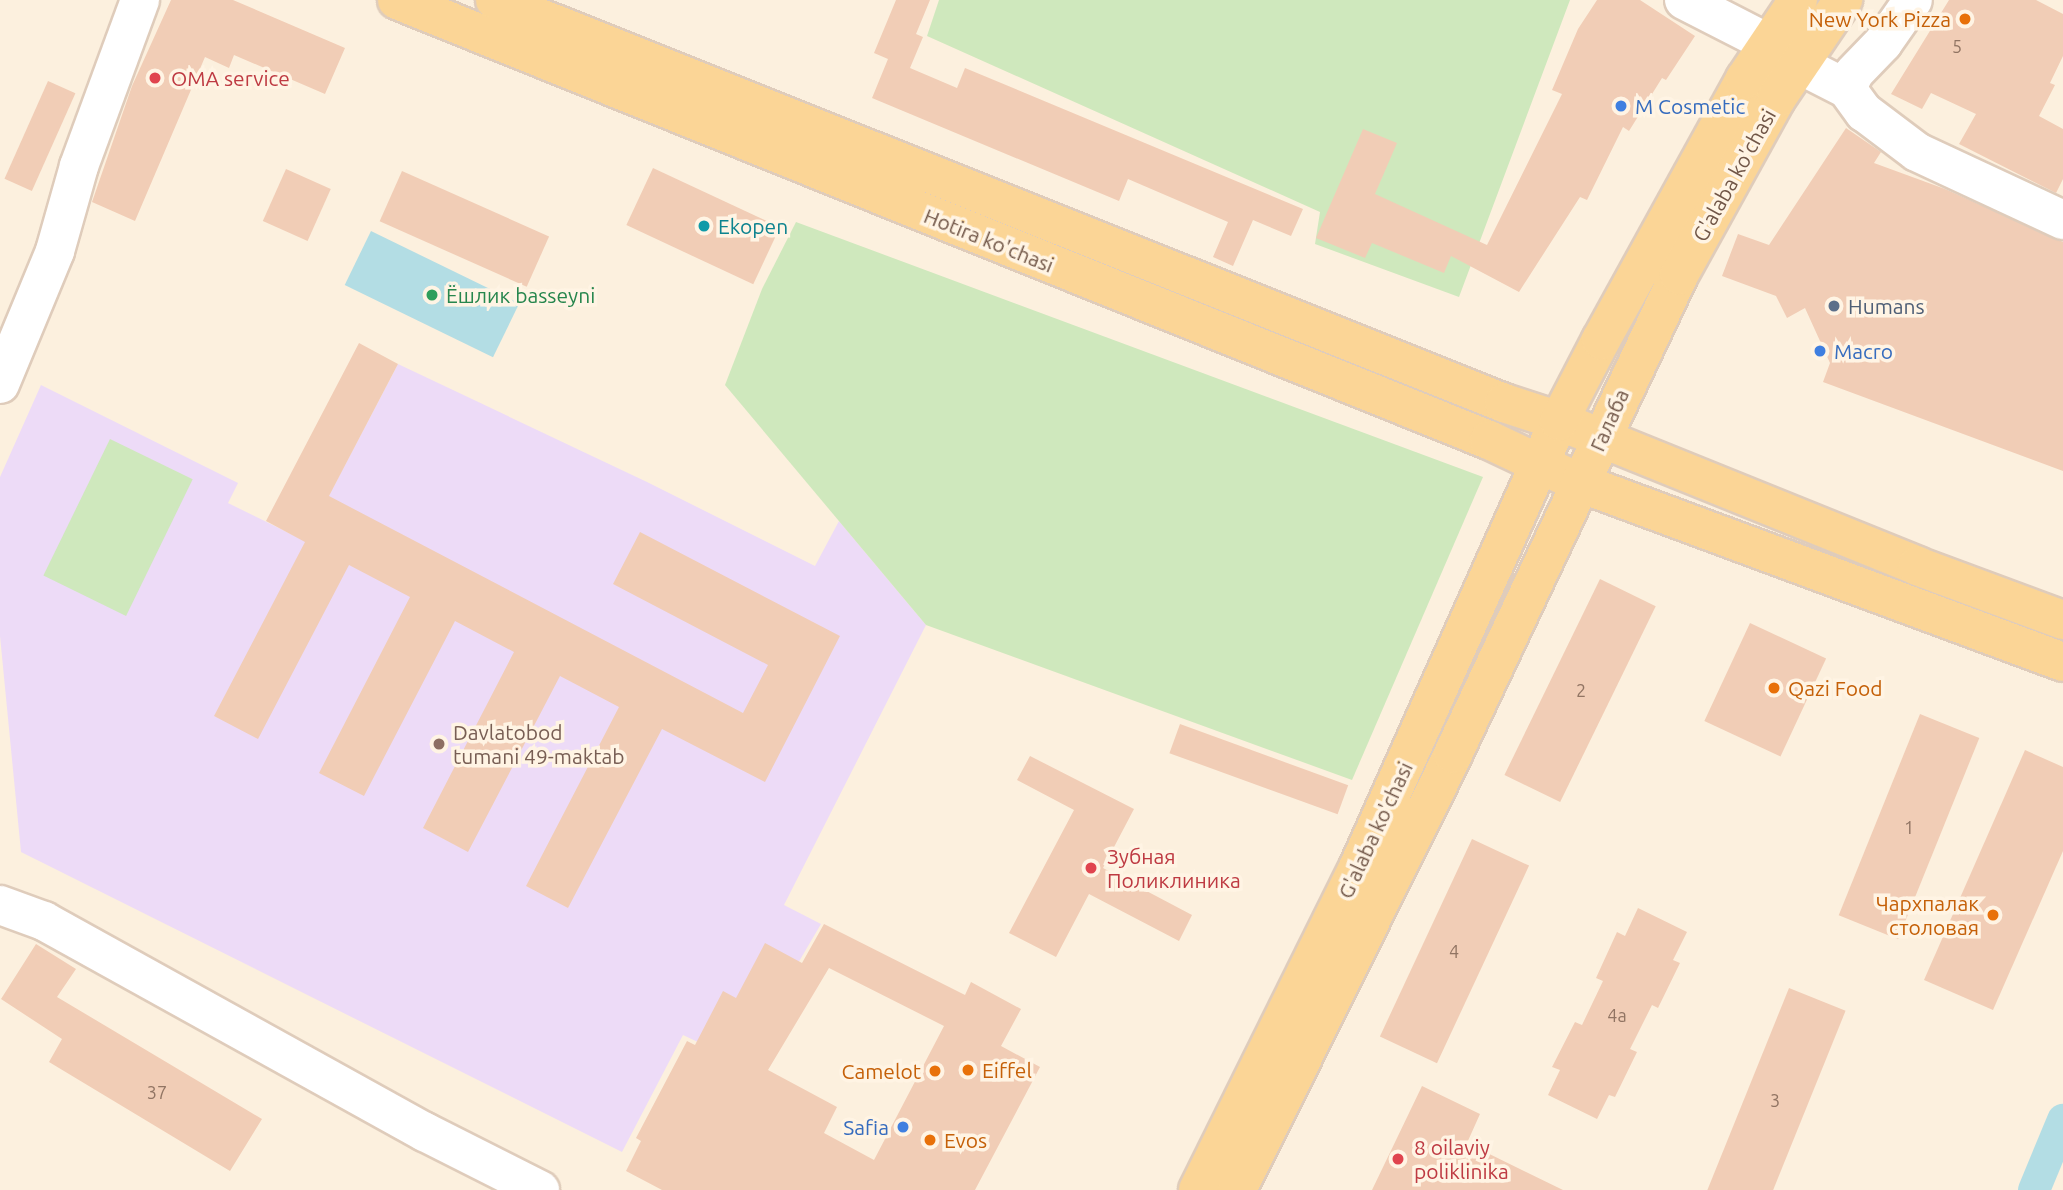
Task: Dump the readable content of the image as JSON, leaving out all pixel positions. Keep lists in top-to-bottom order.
{
  "streets": {
    "main road": ["G'alaba ko'chasi", "Hotira ko'chasi", "Галаба"]
  },
  "crossings": [
    ["G'alaba ko'chasi", "Hotira ko'chasi"],
    ["G'alaba ko'chasi", "Галаба"],
    ["Hotira ko'chasi", "Галаба"]
  ],
  "places": [
    "New York Pizza",
    "OMA service",
    "M Cosmetic",
    "Ekopen",
    "Ёшлик basseyni",
    "Humans",
    "Macro",
    "Qazi Food",
    "Davlatobod tumani 49-maktab",
    "Зубная Поликлиника",
    "Чархпалак столовая",
    "Eiffel",
    "Camelot",
    "Safia",
    "Evos",
    "8 oilaviy poliklinika"
  ],
  "house_numbers": [
    "5",
    "2",
    "1",
    "4",
    "4a",
    "37",
    "3"
  ]
}
